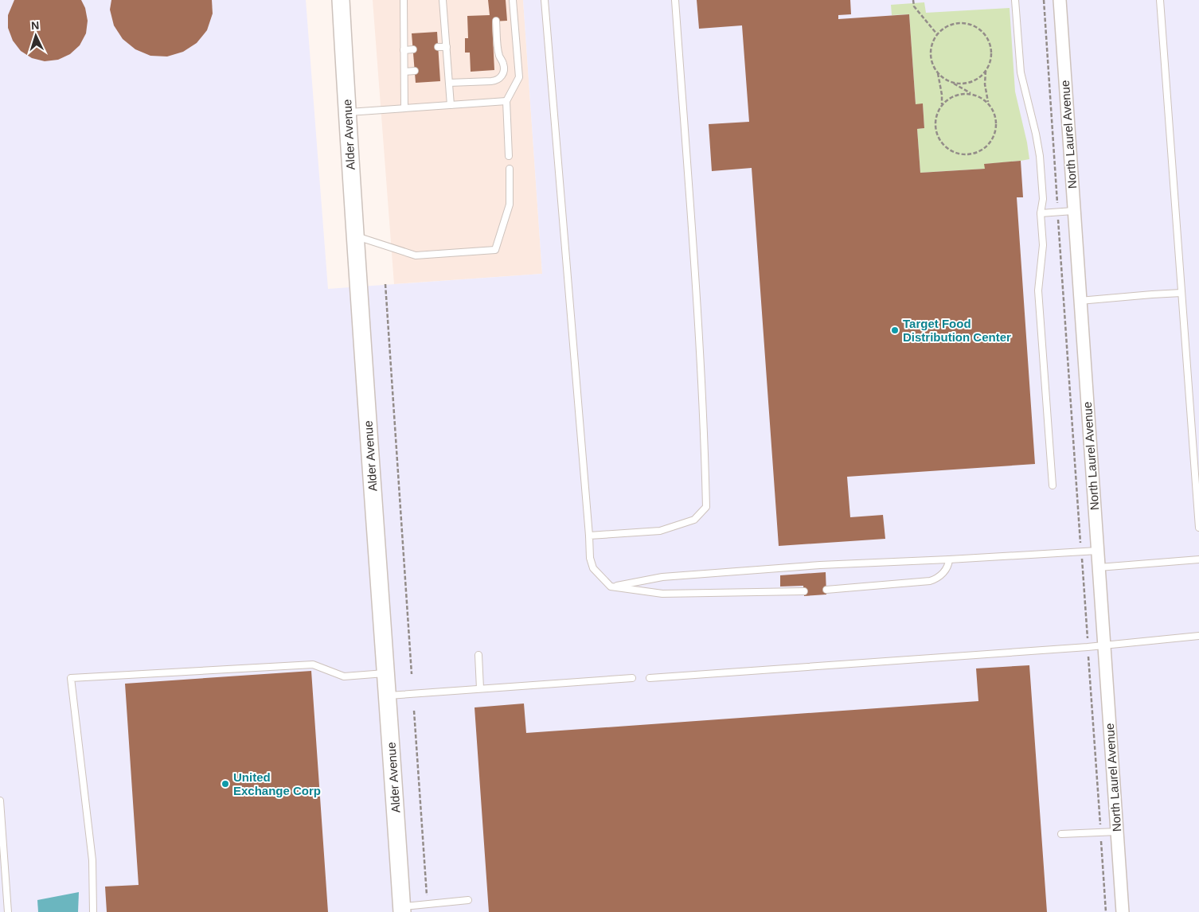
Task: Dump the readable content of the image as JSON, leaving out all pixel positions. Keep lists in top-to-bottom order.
{
  "streets": {
    "main road": ["Alder Avenue"],
    "street": ["North Laurel Avenue"]
  },
  "places": ["Target Food Distribution Center", "United Exchange Corp"],
  "north": "top"
}
